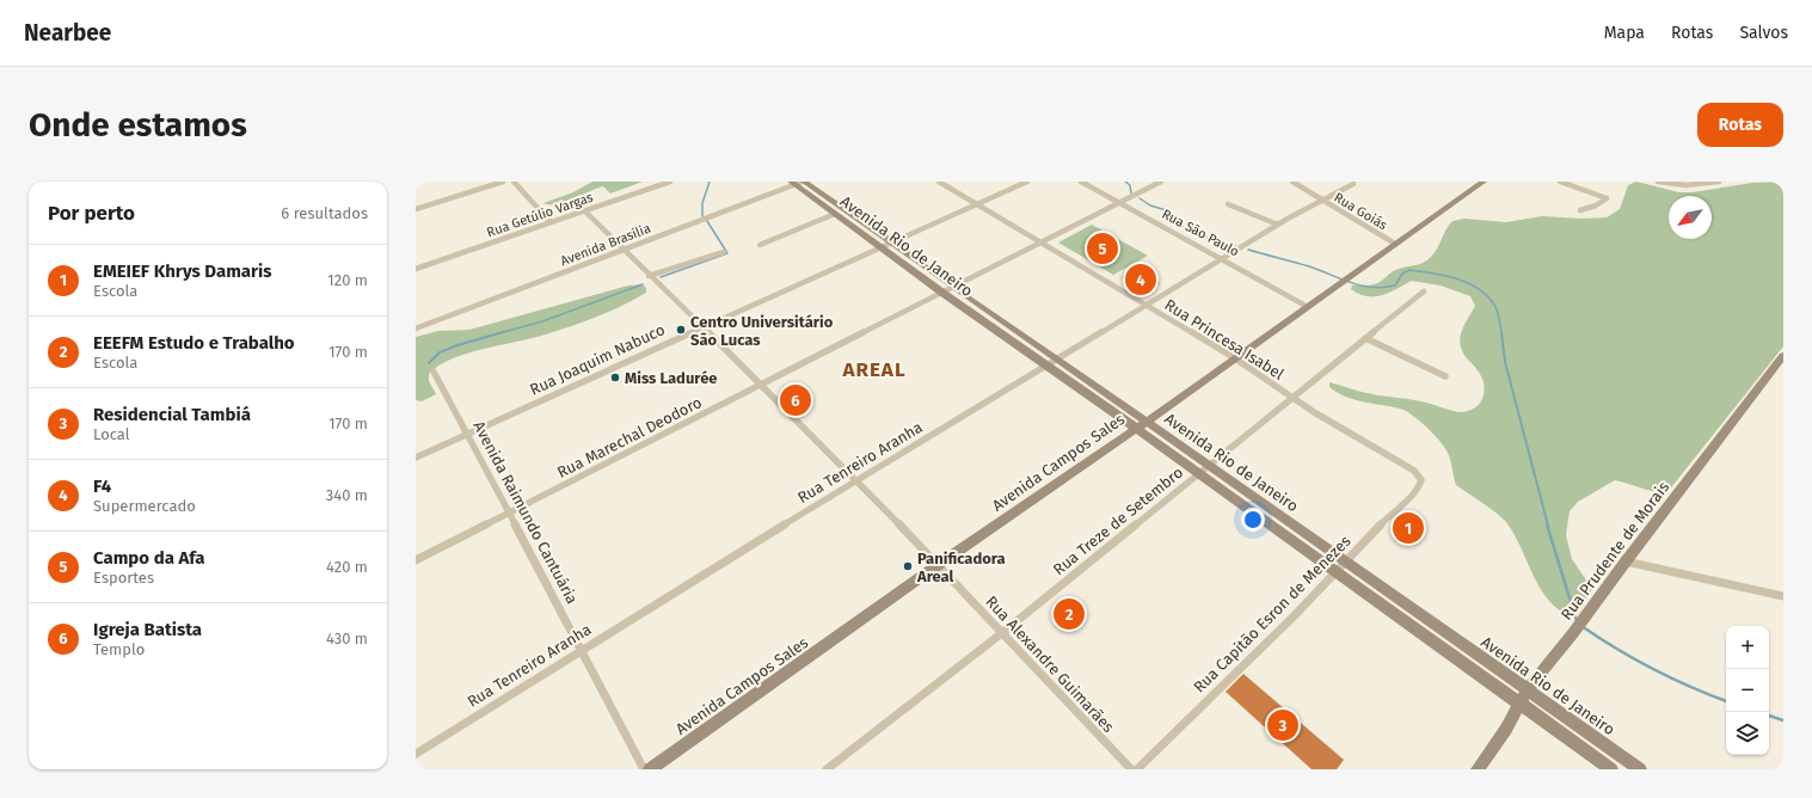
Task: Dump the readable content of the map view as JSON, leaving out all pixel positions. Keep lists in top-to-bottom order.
{
  "streets": {
    "main road": ["Avenida Rio de Janeiro", "Avenida Campos Sales", "Rua Prudente de Morais"],
    "street": [
      "Rua Goiás",
      "Rua Getúlio Vargas",
      "Rua São Paulo",
      "Avenida Brasília",
      "Rua Princesa Isabel",
      "Rua Joaquim Nabuco",
      "Rua Marechal Deodoro",
      "Rua Tenreiro Aranha",
      "Avenida Raimundo Cantuária",
      "Rua Treze de Setembro",
      "Rua Capitão Esron de Menezes",
      "Rua Alexandre Guimarães"
    ]
  },
  "crossings": [
    ["Rua Goiás", "Rua Tenreiro Aranha"],
    ["Rua Goiás", "Avenida Campos Sales"],
    ["Rua Getúlio Vargas", "Rua Alexandre Guimarães"],
    ["Rua São Paulo", "Rua Marechal Deodoro"],
    ["Rua São Paulo", "Rua Tenreiro Aranha"],
    ["Rua São Paulo", "Avenida Campos Sales"],
    ["Avenida Brasília", "Avenida Rio de Janeiro"],
    ["Avenida Brasília", "Rua Alexandre Guimarães"],
    ["Avenida Rio de Janeiro", "Rua Joaquim Nabuco"],
    ["Avenida Rio de Janeiro", "Rua Marechal Deodoro"],
    ["Avenida Rio de Janeiro", "Rua Tenreiro Aranha"],
    ["Avenida Rio de Janeiro", "Avenida Campos Sales"],
    ["Avenida Rio de Janeiro", "Rua Treze de Setembro"],
    ["Avenida Rio de Janeiro", "Rua Prudente de Morais"],
    ["Avenida Rio de Janeiro", "Rua Capitão Esron de Menezes"],
    ["Rua Princesa Isabel", "Rua Joaquim Nabuco"],
    ["Rua Princesa Isabel", "Rua Marechal Deodoro"],
    ["Rua Princesa Isabel", "Rua Tenreiro Aranha"],
    ["Rua Princesa Isabel", "Avenida Campos Sales"],
    ["Rua Princesa Isabel", "Rua Treze de Setembro"],
    ["Rua Princesa Isabel", "Rua Capitão Esron de Menezes"],
    ["Rua Joaquim Nabuco", "Avenida Raimundo Cantuária"],
    ["Rua Joaquim Nabuco", "Rua Alexandre Guimarães"],
    ["Rua Marechal Deodoro", "Avenida Raimundo Cantuária"],
    ["Rua Marechal Deodoro", "Rua Alexandre Guimarães"],
    ["Rua Tenreiro Aranha", "Avenida Raimundo Cantuária"],
    ["Rua Tenreiro Aranha", "Rua Alexandre Guimarães"],
    ["Avenida Campos Sales", "Rua Alexandre Guimarães"],
    ["Rua Treze de Setembro", "Rua Alexandre Guimarães"]
  ],
  "districts": ["AREAL"],
  "places": ["Centro Universitário São Lucas", "Miss Ladurée", "Panificadora Areal"],
  "north": "bottom left",
  "page": {
    "header": "Nearbee",
    "nav": ["Mapa", "Rotas", "Salvos"],
    "buttons": "Rotas",
    "title": "Onde estamos",
    "heading": ["Por perto", "6 resultados"],
    "pins": [
      "5",
      "4",
      "6",
      "1",
      "2",
      "3"
    ],
    "list": [
      {
        "mark": "1",
        "name": "EMEIEF Khrys Damaris",
        "note": "Escola",
        "value": "120 m"
      },
      {
        "mark": "2",
        "name": "EEEFM Estudo e Trabalho",
        "note": "Escola",
        "value": "170 m"
      },
      {
        "mark": "3",
        "name": "Residencial Tambiá",
        "note": "Local",
        "value": "170 m"
      },
      {
        "mark": "4",
        "name": "F4",
        "note": "Supermercado",
        "value": "340 m"
      },
      {
        "mark": "5",
        "name": "Campo da Afa",
        "note": "Esportes",
        "value": "420 m"
      },
      {
        "mark": "6",
        "name": "Igreja Batista",
        "note": "Templo",
        "value": "430 m"
      }
    ],
    "map_buttons": ["+", "−"]
  }
}
